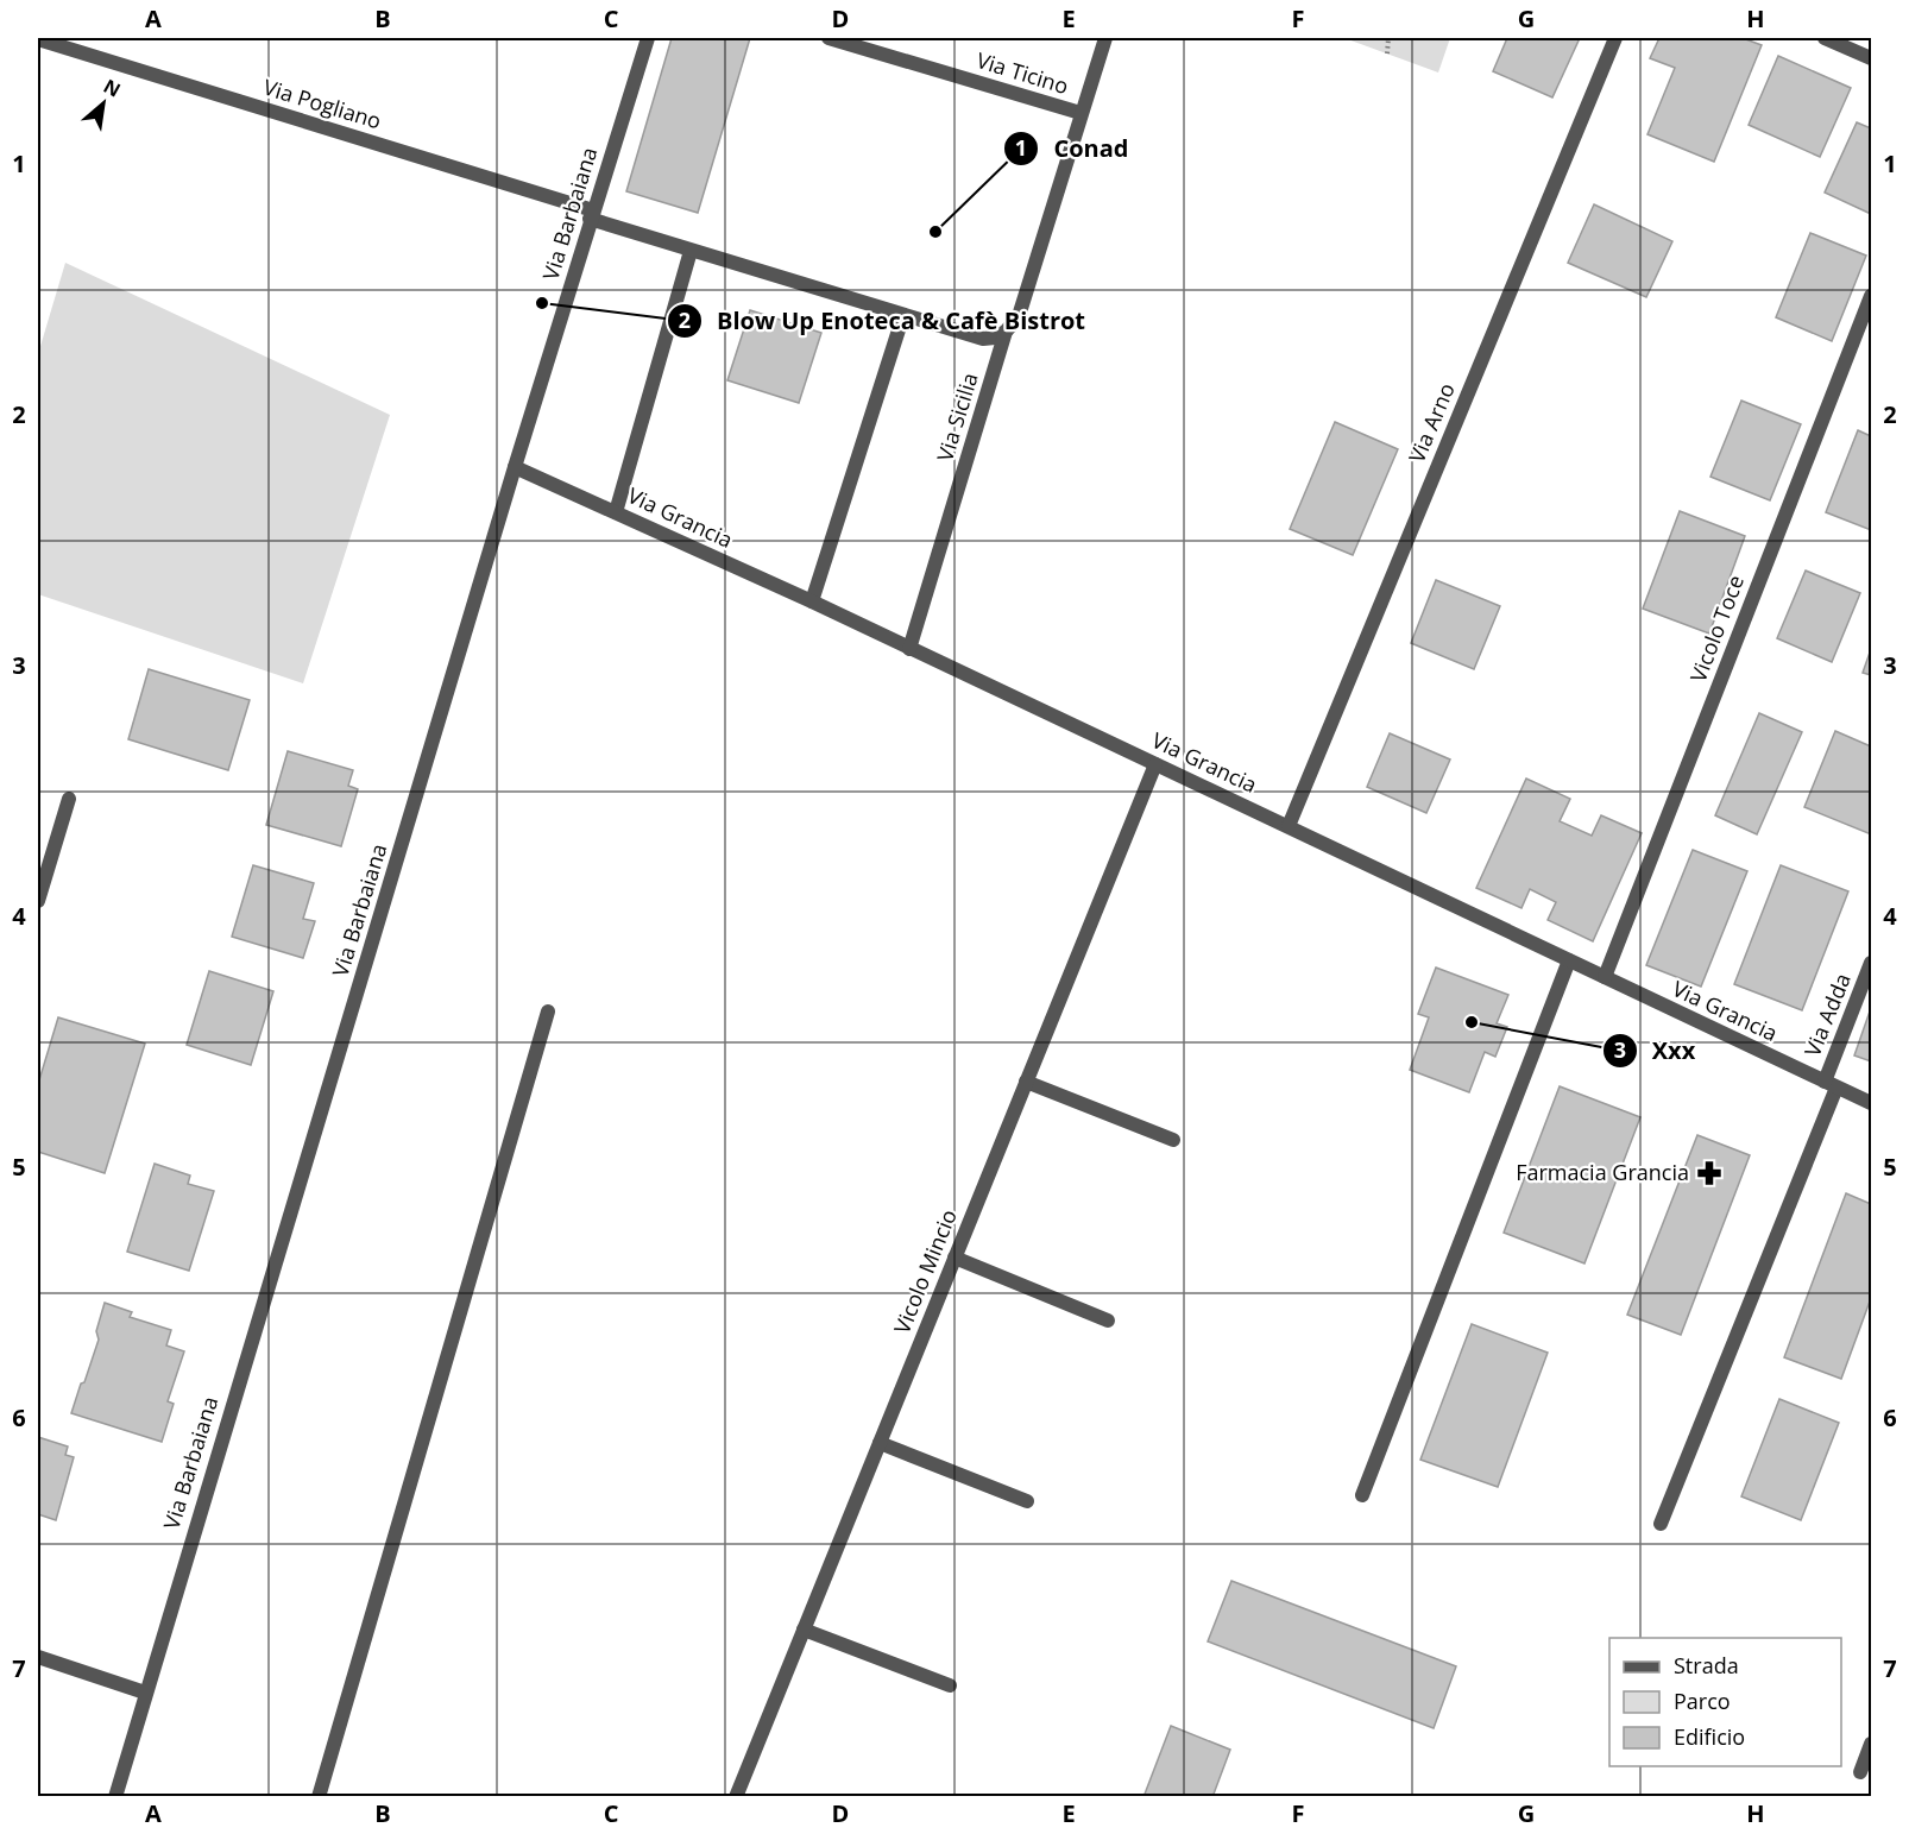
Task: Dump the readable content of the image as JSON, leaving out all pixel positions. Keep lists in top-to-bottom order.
{
  "streets": {
    "street": [
      "Via Ticino",
      "Via Pogliano",
      "Via Barbaiana",
      "Via Sicilia",
      "Via Arno",
      "Via Grancia",
      "Vicolo Toce",
      "Via Adda",
      "Vicolo Mincio"
    ]
  },
  "crossings": [
    ["Via Ticino", "Via Sicilia"],
    ["Via Pogliano", "Via Barbaiana"],
    ["Via Pogliano", "Via Sicilia"],
    ["Via Barbaiana", "Via Grancia"],
    ["Via Sicilia", "Via Grancia"],
    ["Via Arno", "Via Grancia"],
    ["Via Grancia", "Vicolo Toce"],
    ["Via Grancia", "Via Adda"],
    ["Via Grancia", "Vicolo Mincio"]
  ],
  "places": {
    "other": ["Conad", "Blow Up Enoteca & Cafè Bistrot", "Xxx"],
    "pharmacy": ["Farmacia Grancia"]
  },
  "legend": ["Strada", "Parco", "Edificio"],
  "north": "top right",
  "grid": {
    "columns": [
      "A",
      "B",
      "C",
      "D",
      "E",
      "F",
      "G",
      "H"
    ],
    "rows": [
      "1",
      "2",
      "3",
      "4",
      "5",
      "6",
      "7"
    ]
  }
}
